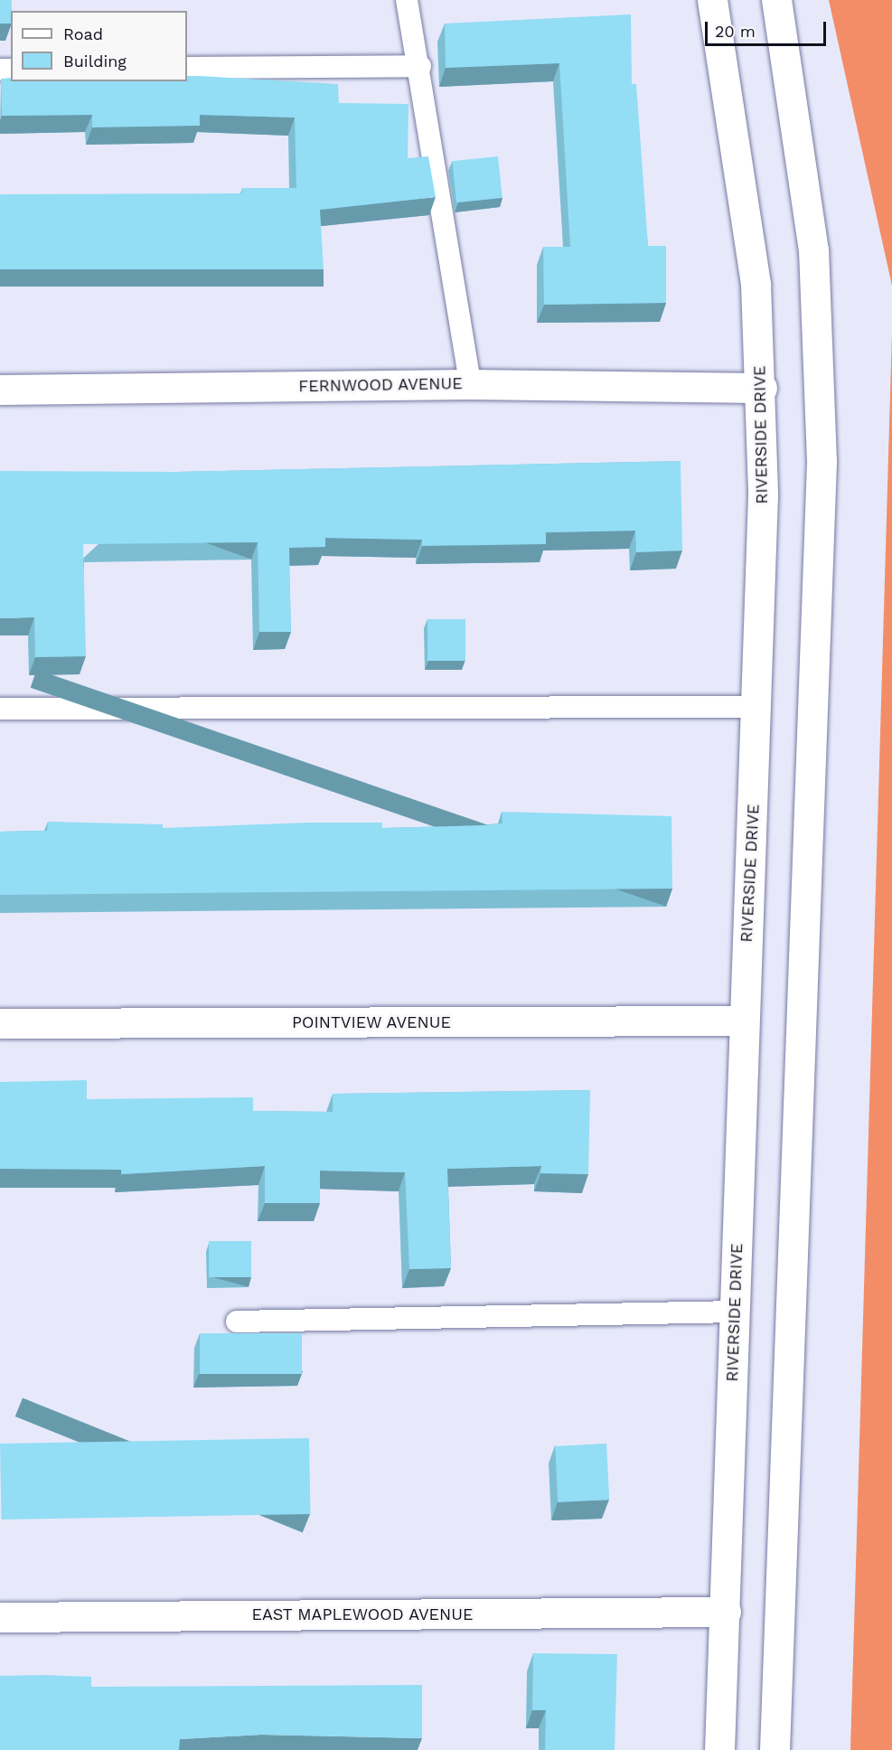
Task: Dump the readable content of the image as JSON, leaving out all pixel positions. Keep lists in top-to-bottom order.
{
  "streets": {
    "main road": [
      "FERNWOOD AVENUE",
      "RIVERSIDE DRIVE",
      "POINTVIEW AVENUE",
      "EAST MAPLEWOOD AVENUE"
    ]
  },
  "crossings": [
    ["FERNWOOD AVENUE", "RIVERSIDE DRIVE"],
    ["RIVERSIDE DRIVE", "POINTVIEW AVENUE"],
    ["RIVERSIDE DRIVE", "EAST MAPLEWOOD AVENUE"]
  ],
  "legend": ["Road", "Building"],
  "scale_bar": "20 m"
}
